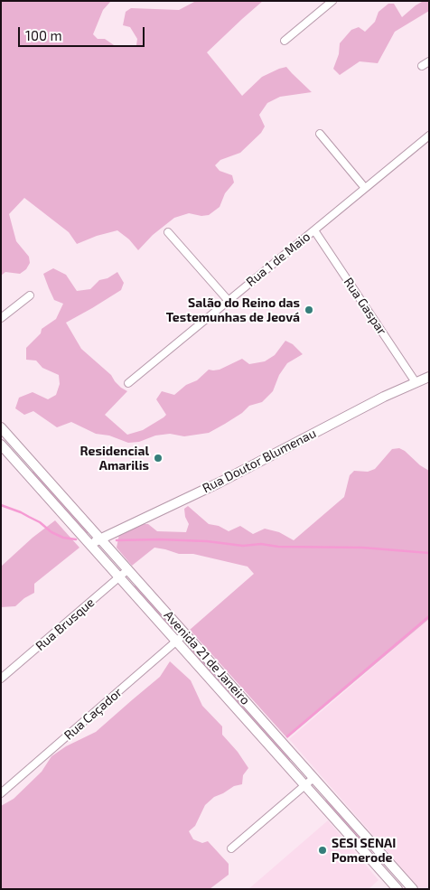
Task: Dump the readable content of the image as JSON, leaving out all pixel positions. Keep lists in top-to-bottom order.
{
  "streets": {
    "street": [
      "Rua 1 de Maio",
      "Rua Gaspar",
      "Rua Doutor Blumenau",
      "Rua Brusque",
      "Avenida 21 de Janeiro",
      "Rua Caçador"
    ]
  },
  "crossings": [
    ["Rua 1 de Maio", "Rua Gaspar"],
    ["Rua Gaspar", "Rua Doutor Blumenau"],
    ["Rua Doutor Blumenau", "Avenida 21 de Janeiro"],
    ["Rua Brusque", "Avenida 21 de Janeiro"],
    ["Avenida 21 de Janeiro", "Rua Caçador"]
  ],
  "places": ["Salão do Reino das Testemunhas de Jeová", "Residencial Amarilis", "SESI SENAI Pomerode"],
  "scale_bar": "100 m"
}
